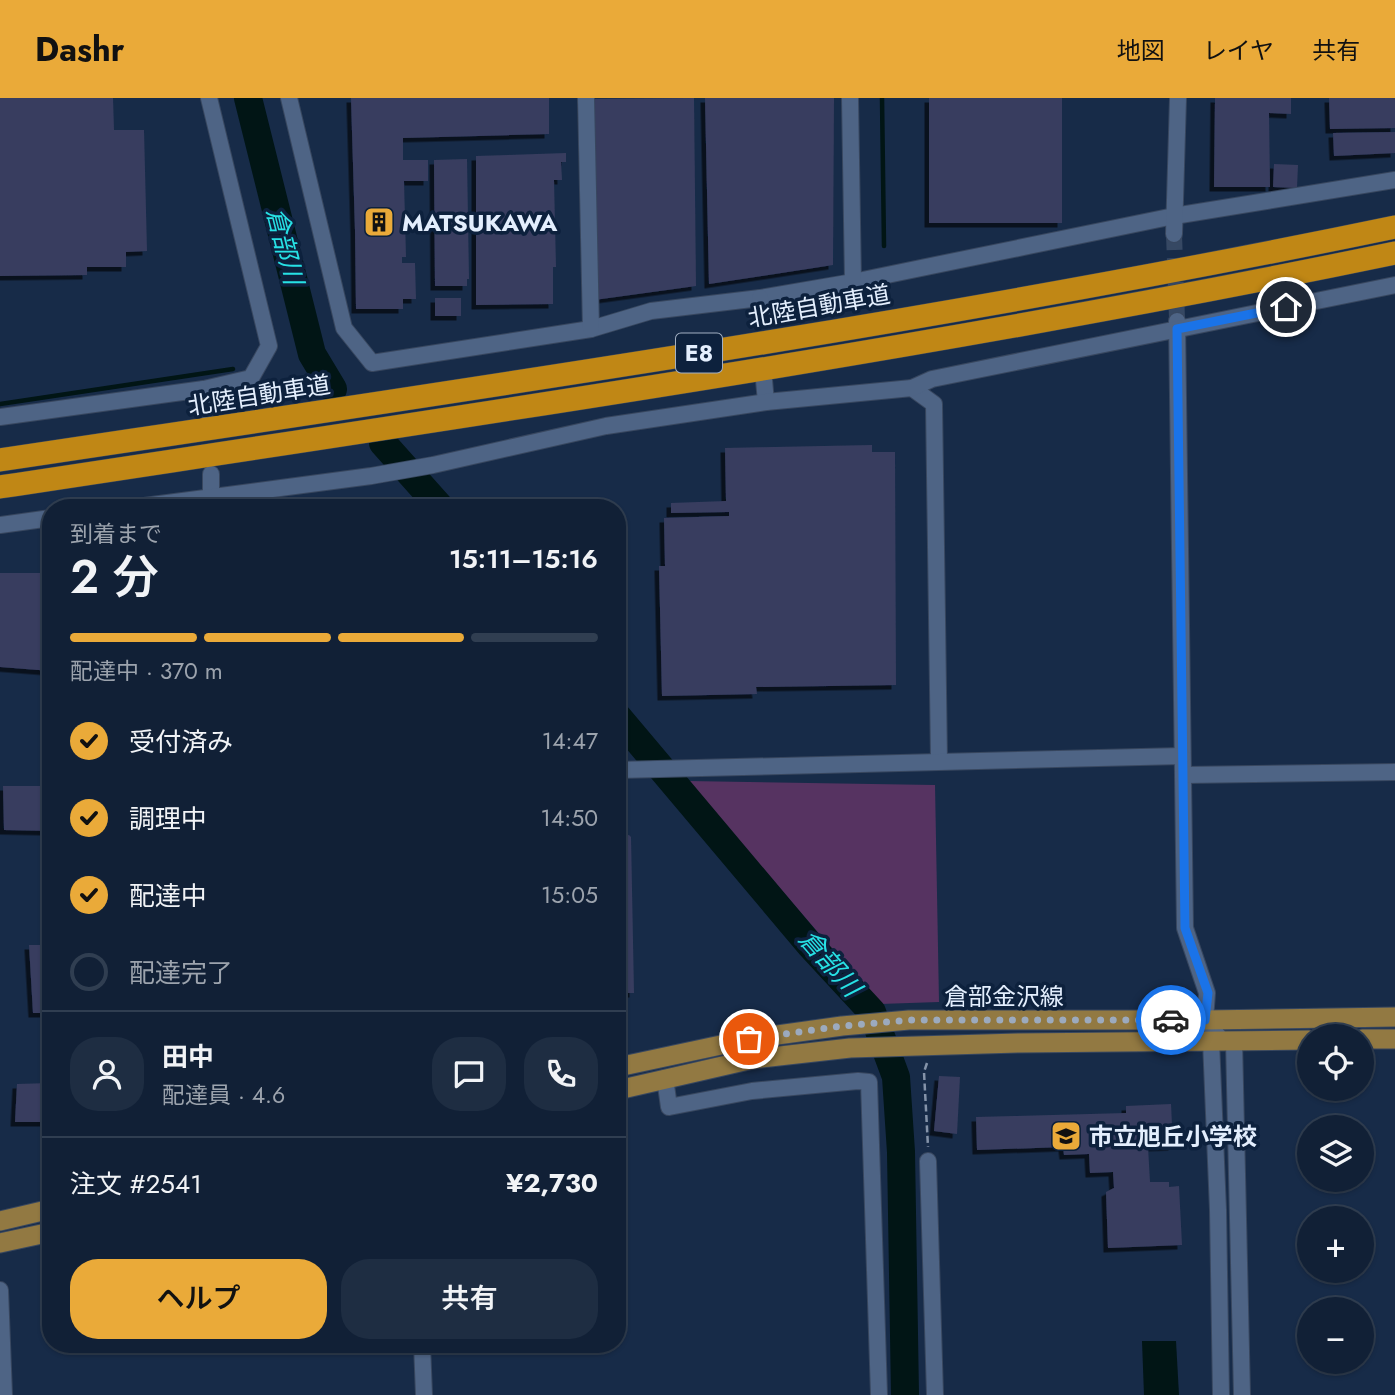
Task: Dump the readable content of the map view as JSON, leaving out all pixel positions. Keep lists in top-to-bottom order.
{
  "streets": {
    "highway": ["北陸自動車道", "E8"],
    "main road": ["倉部金沢線"]
  },
  "water": ["倉部川"],
  "places": {
    "building": ["MATSUKAWA"],
    "school or university": ["市立旭丘小学校"]
  },
  "page": {
    "header": "Dashr",
    "nav": ["地図", "レイヤ", "共有"],
    "heading": ["2 分", "到着まで", "15:11–15:16"],
    "panel": [
      "田中",
      "配達員 · 4.6",
      "注文 #2541",
      "¥2,730"
    ],
    "bar": "配達中 · 370 m",
    "list": [
      ["受付済み", "14:47"],
      ["調理中", "14:50"],
      ["配達中", "15:05"],
      "配達完了"
    ],
    "map_buttons": ["+", "−"],
    "buttons": ["ヘルプ", "共有"]
  }
}
